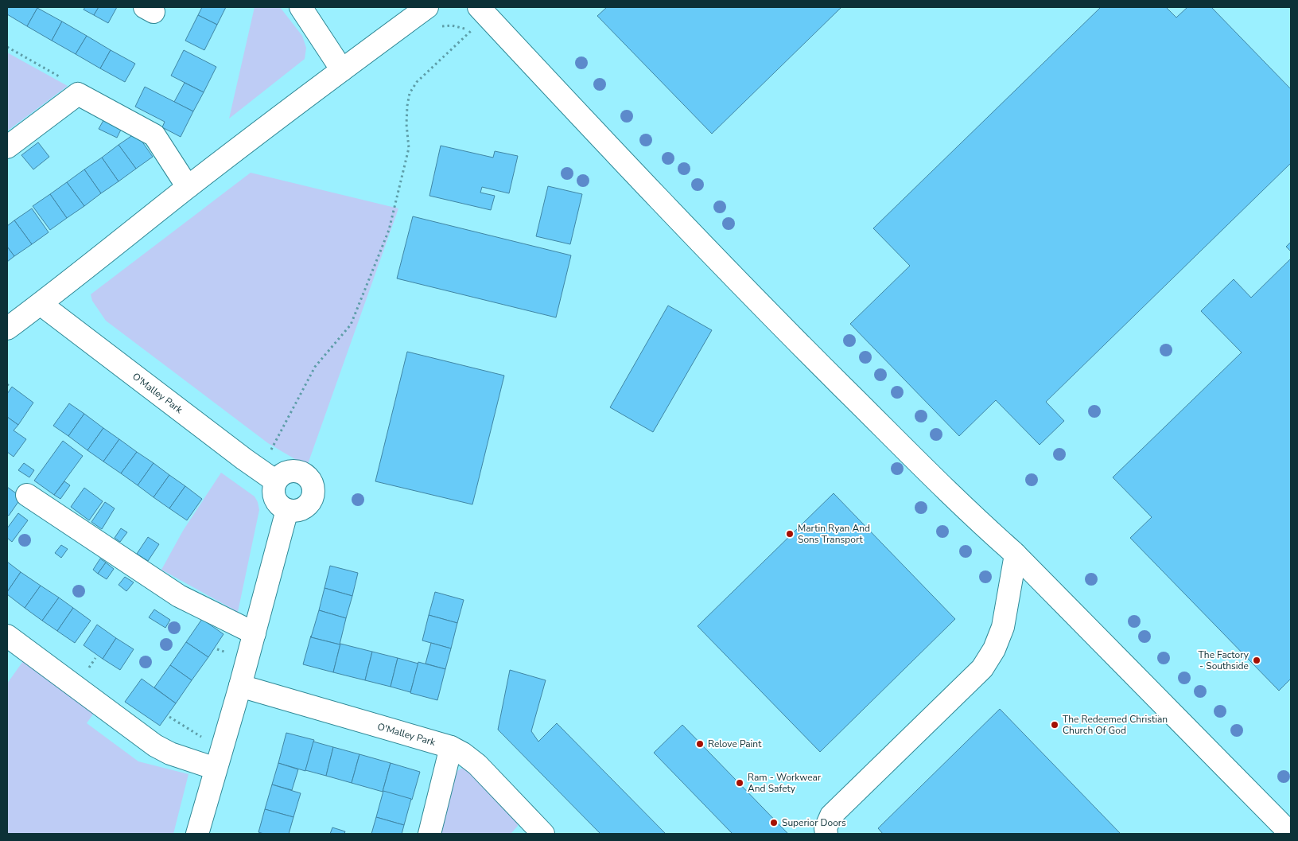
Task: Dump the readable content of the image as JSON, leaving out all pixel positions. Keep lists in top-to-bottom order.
{
  "streets": {
    "street": ["O'Malley Park"]
  },
  "places": [
    "Martin Ryan And Sons Transport",
    "The Factory - Southside",
    "The Redeemed Christian Church Of God",
    "Relove Paint",
    "Ram - Workwear And Safety",
    "Superior Doors"
  ]
}
